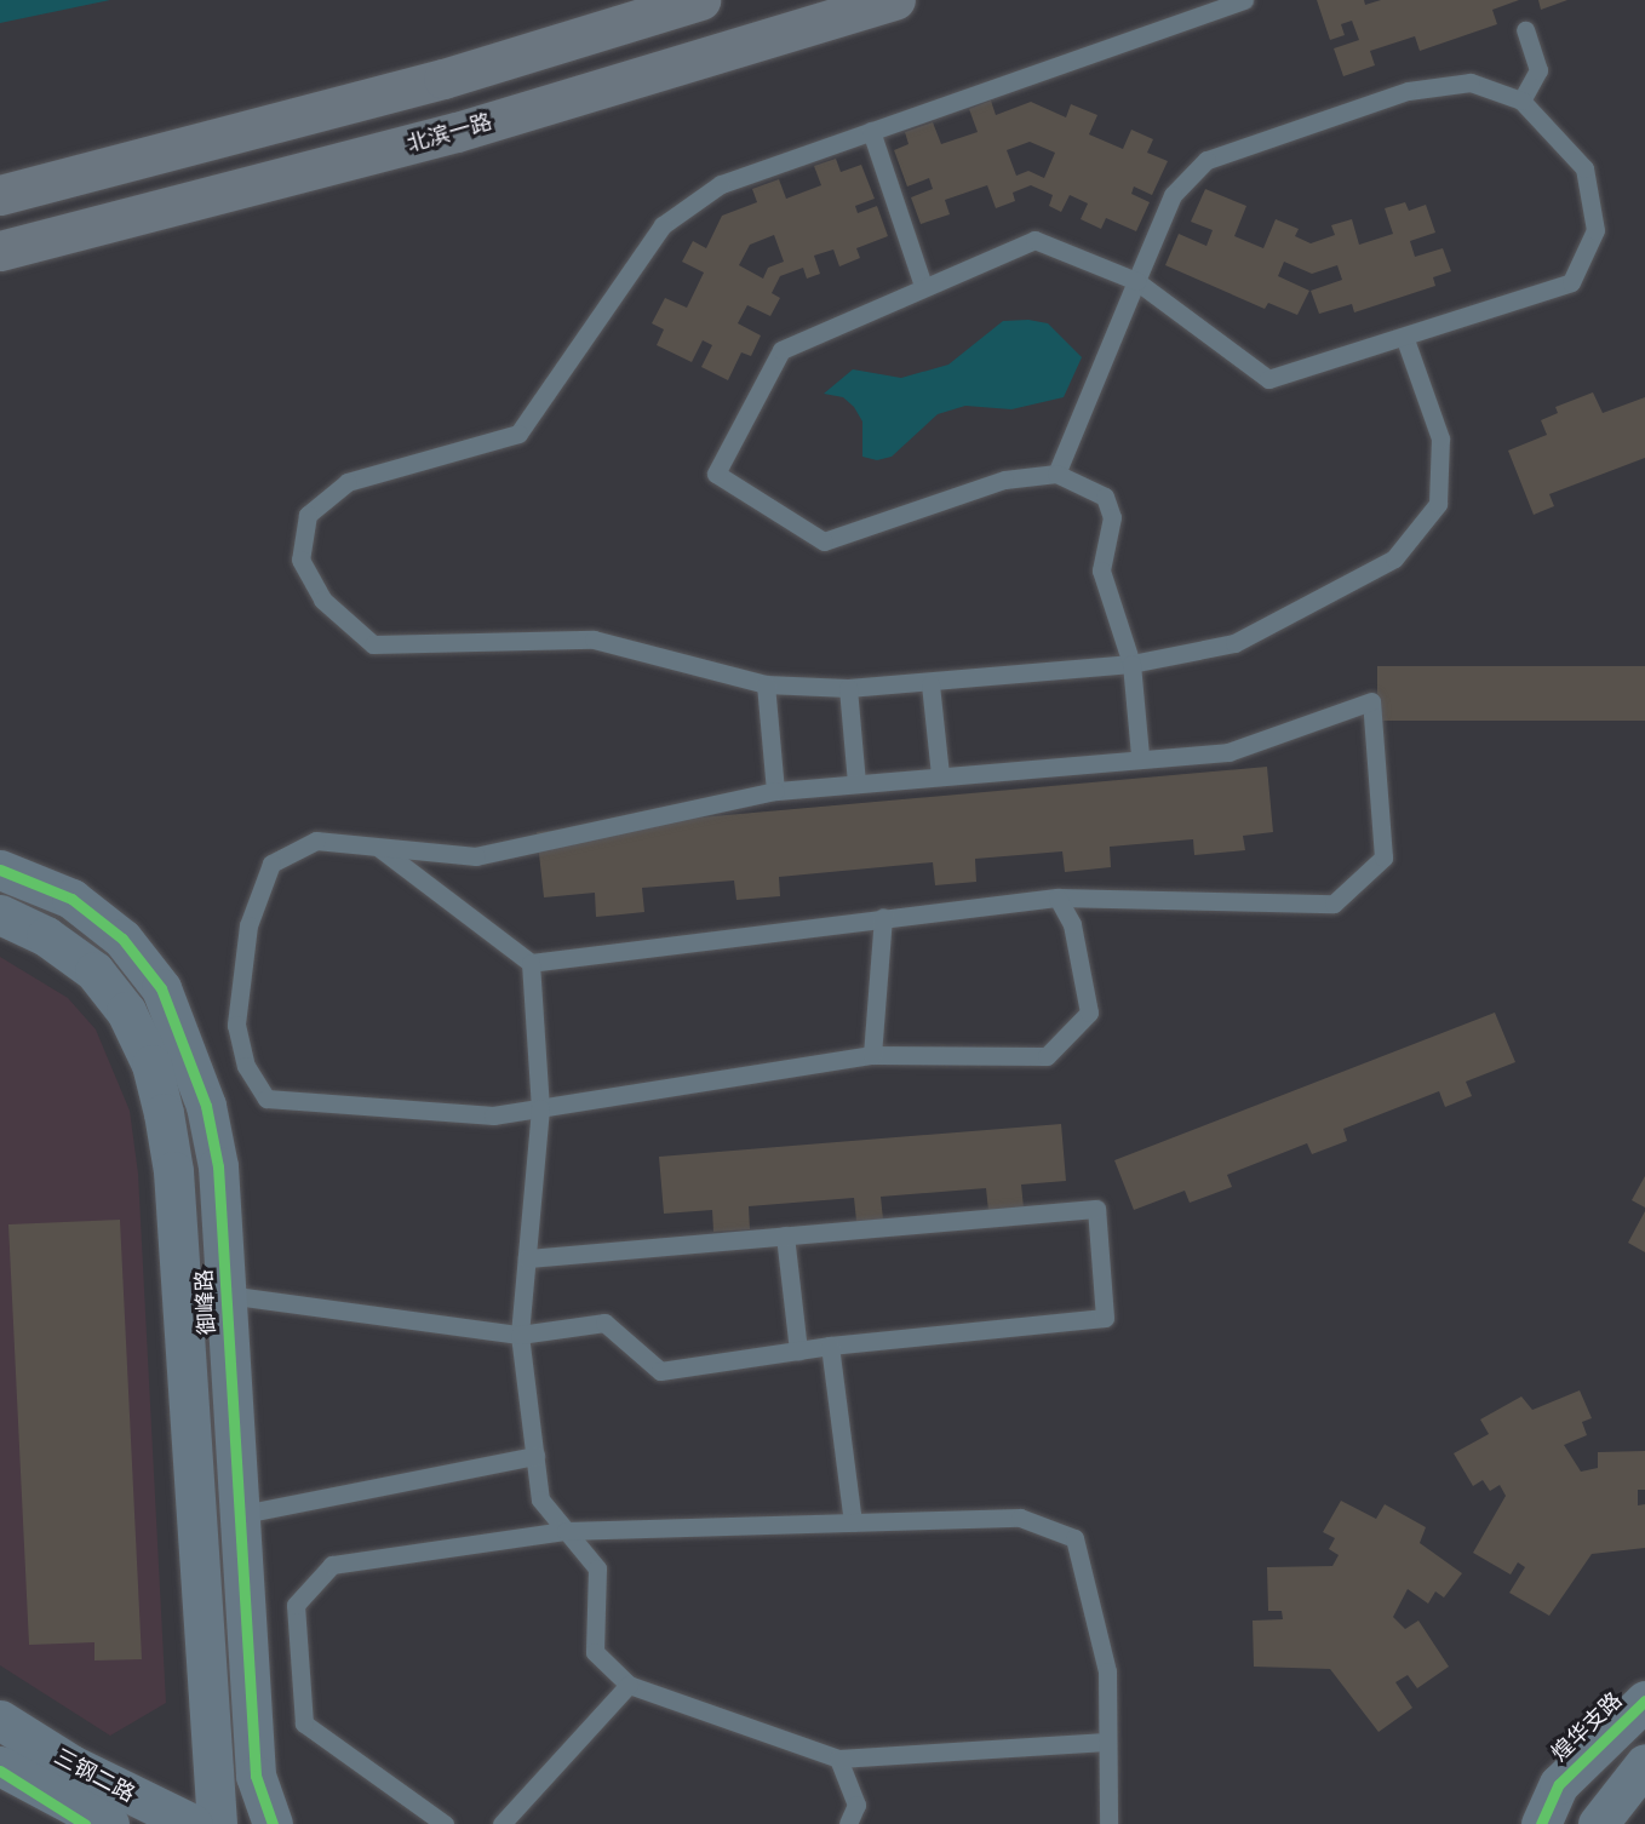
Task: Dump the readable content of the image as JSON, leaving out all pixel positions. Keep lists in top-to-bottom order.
{
  "streets": {
    "main road": ["北滨一路"],
    "street": ["御峰路", "煌华支路", "三钢二路"]
  }
}
